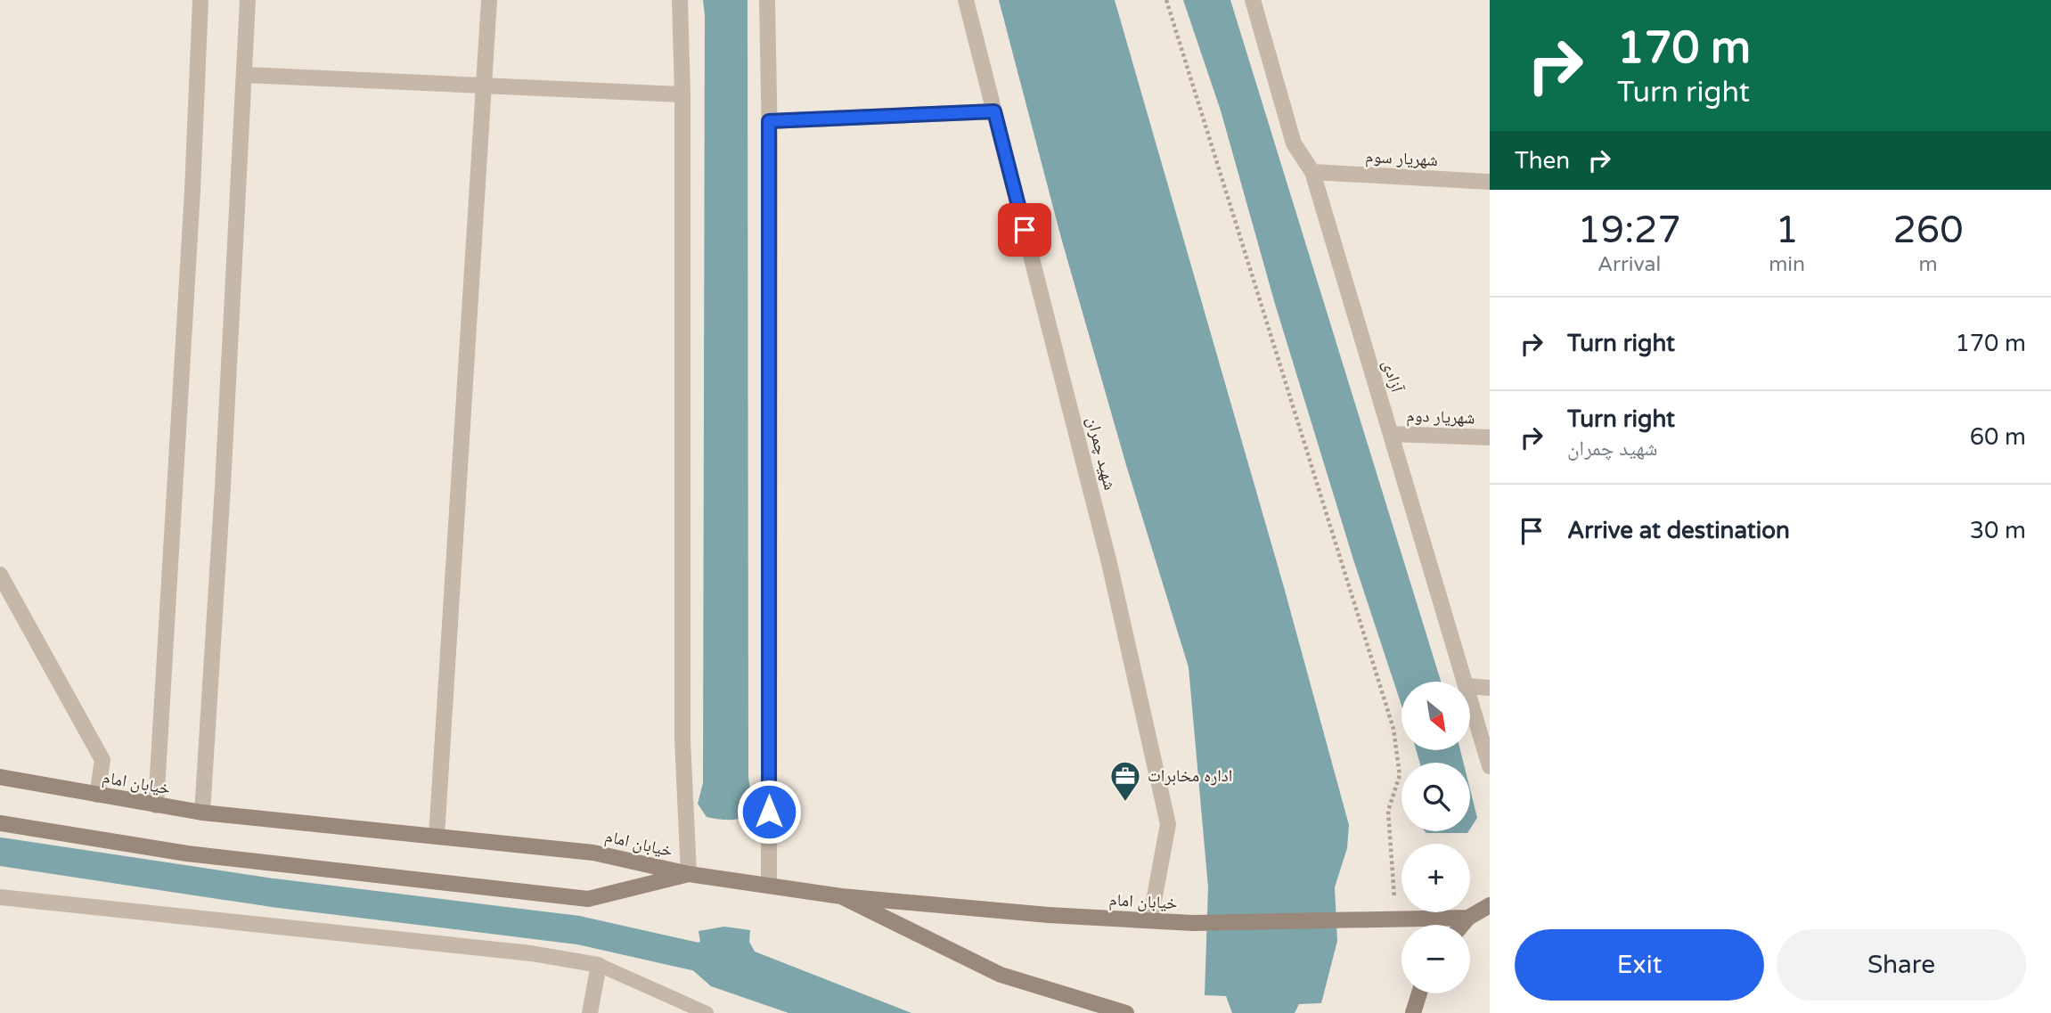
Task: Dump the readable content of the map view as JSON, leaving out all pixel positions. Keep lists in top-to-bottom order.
{
  "streets": {
    "main road": ["خیابان امام"],
    "street": [
      "شهریار سوم",
      "آزادی",
      "شهریار دوم",
      "شهید چمران"
    ]
  },
  "crossings": [
    ["شهریار سوم", "آزادی"],
    ["آزادی", "شهریار دوم"],
    ["شهید چمران", "خیابان امام"]
  ],
  "places": {
    "office": ["اداره مخابرات"]
  },
  "north": "bottom right",
  "page": {
    "turn": ["170 m", "Turn right"],
    "then": "Then",
    "eta": [
      "19:27",
      "Arrival",
      "1",
      "min",
      "260",
      "m"
    ],
    "list": [
      {
        "name": "Turn right",
        "value": "170 m"
      },
      {
        "name": "Turn right",
        "note": "شهید چمران",
        "value": "60 m"
      },
      {
        "name": "Arrive at destination",
        "value": "30 m"
      }
    ],
    "map_buttons": ["+", "−"],
    "buttons": ["Exit", "Share"]
  }
}
